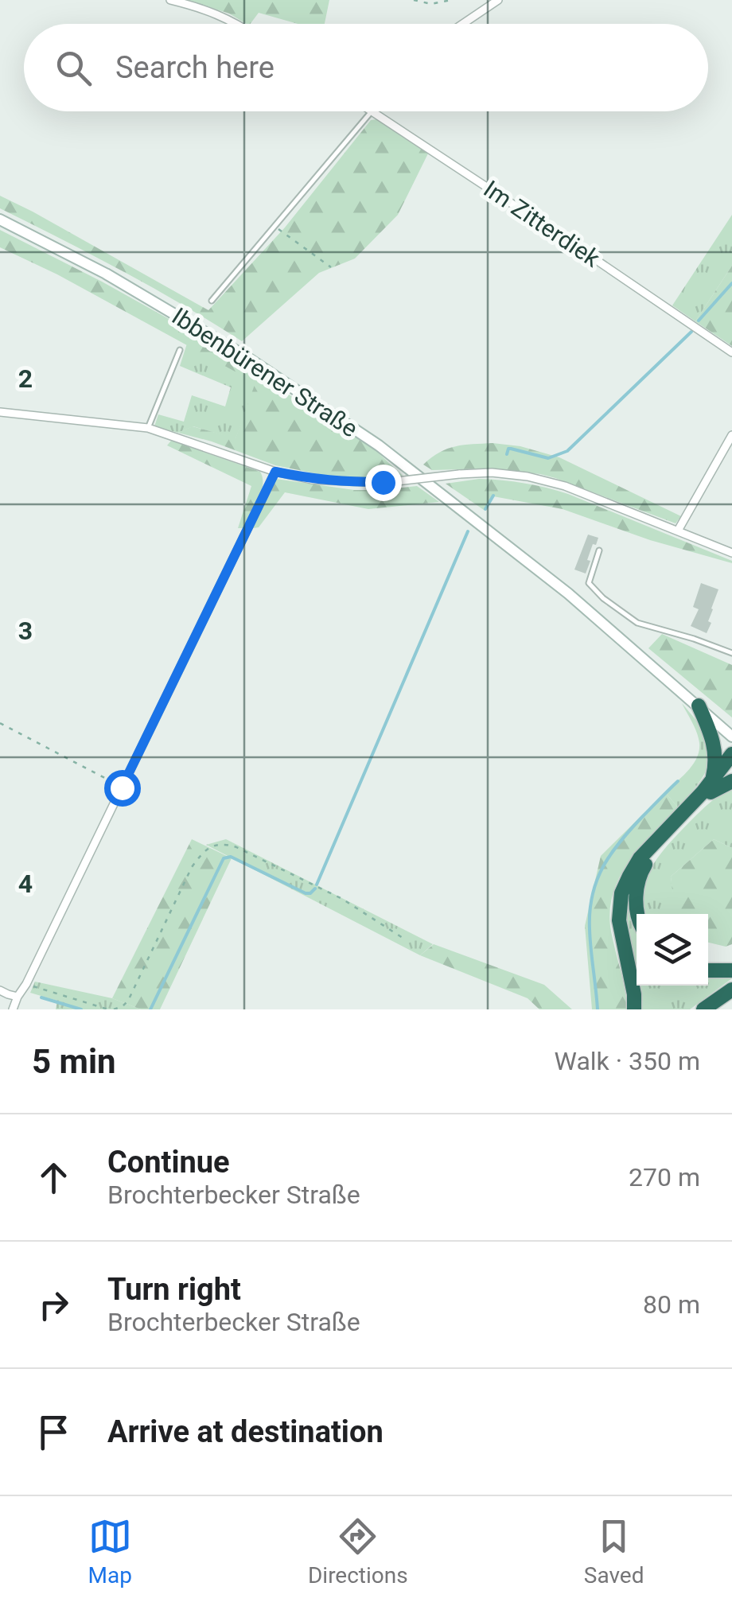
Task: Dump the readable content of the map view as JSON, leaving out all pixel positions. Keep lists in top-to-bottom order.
{
  "streets": {
    "main road": ["Ibbenbürener Straße"],
    "street": ["Im Zitterdiek"]
  },
  "page": {
    "search": "Search here",
    "heading": ["5 min", "Walk · 350 m"],
    "list": [
      ["Continue", "Brochterbecker Straße", "270 m"],
      ["Turn right", "Brochterbecker Straße", "80 m"],
      "Arrive at destination"
    ],
    "nav": ["Map", "Directions", "Saved"]
  },
  "grid": {
    "rows": ["2", "3", "4"]
  }
}
